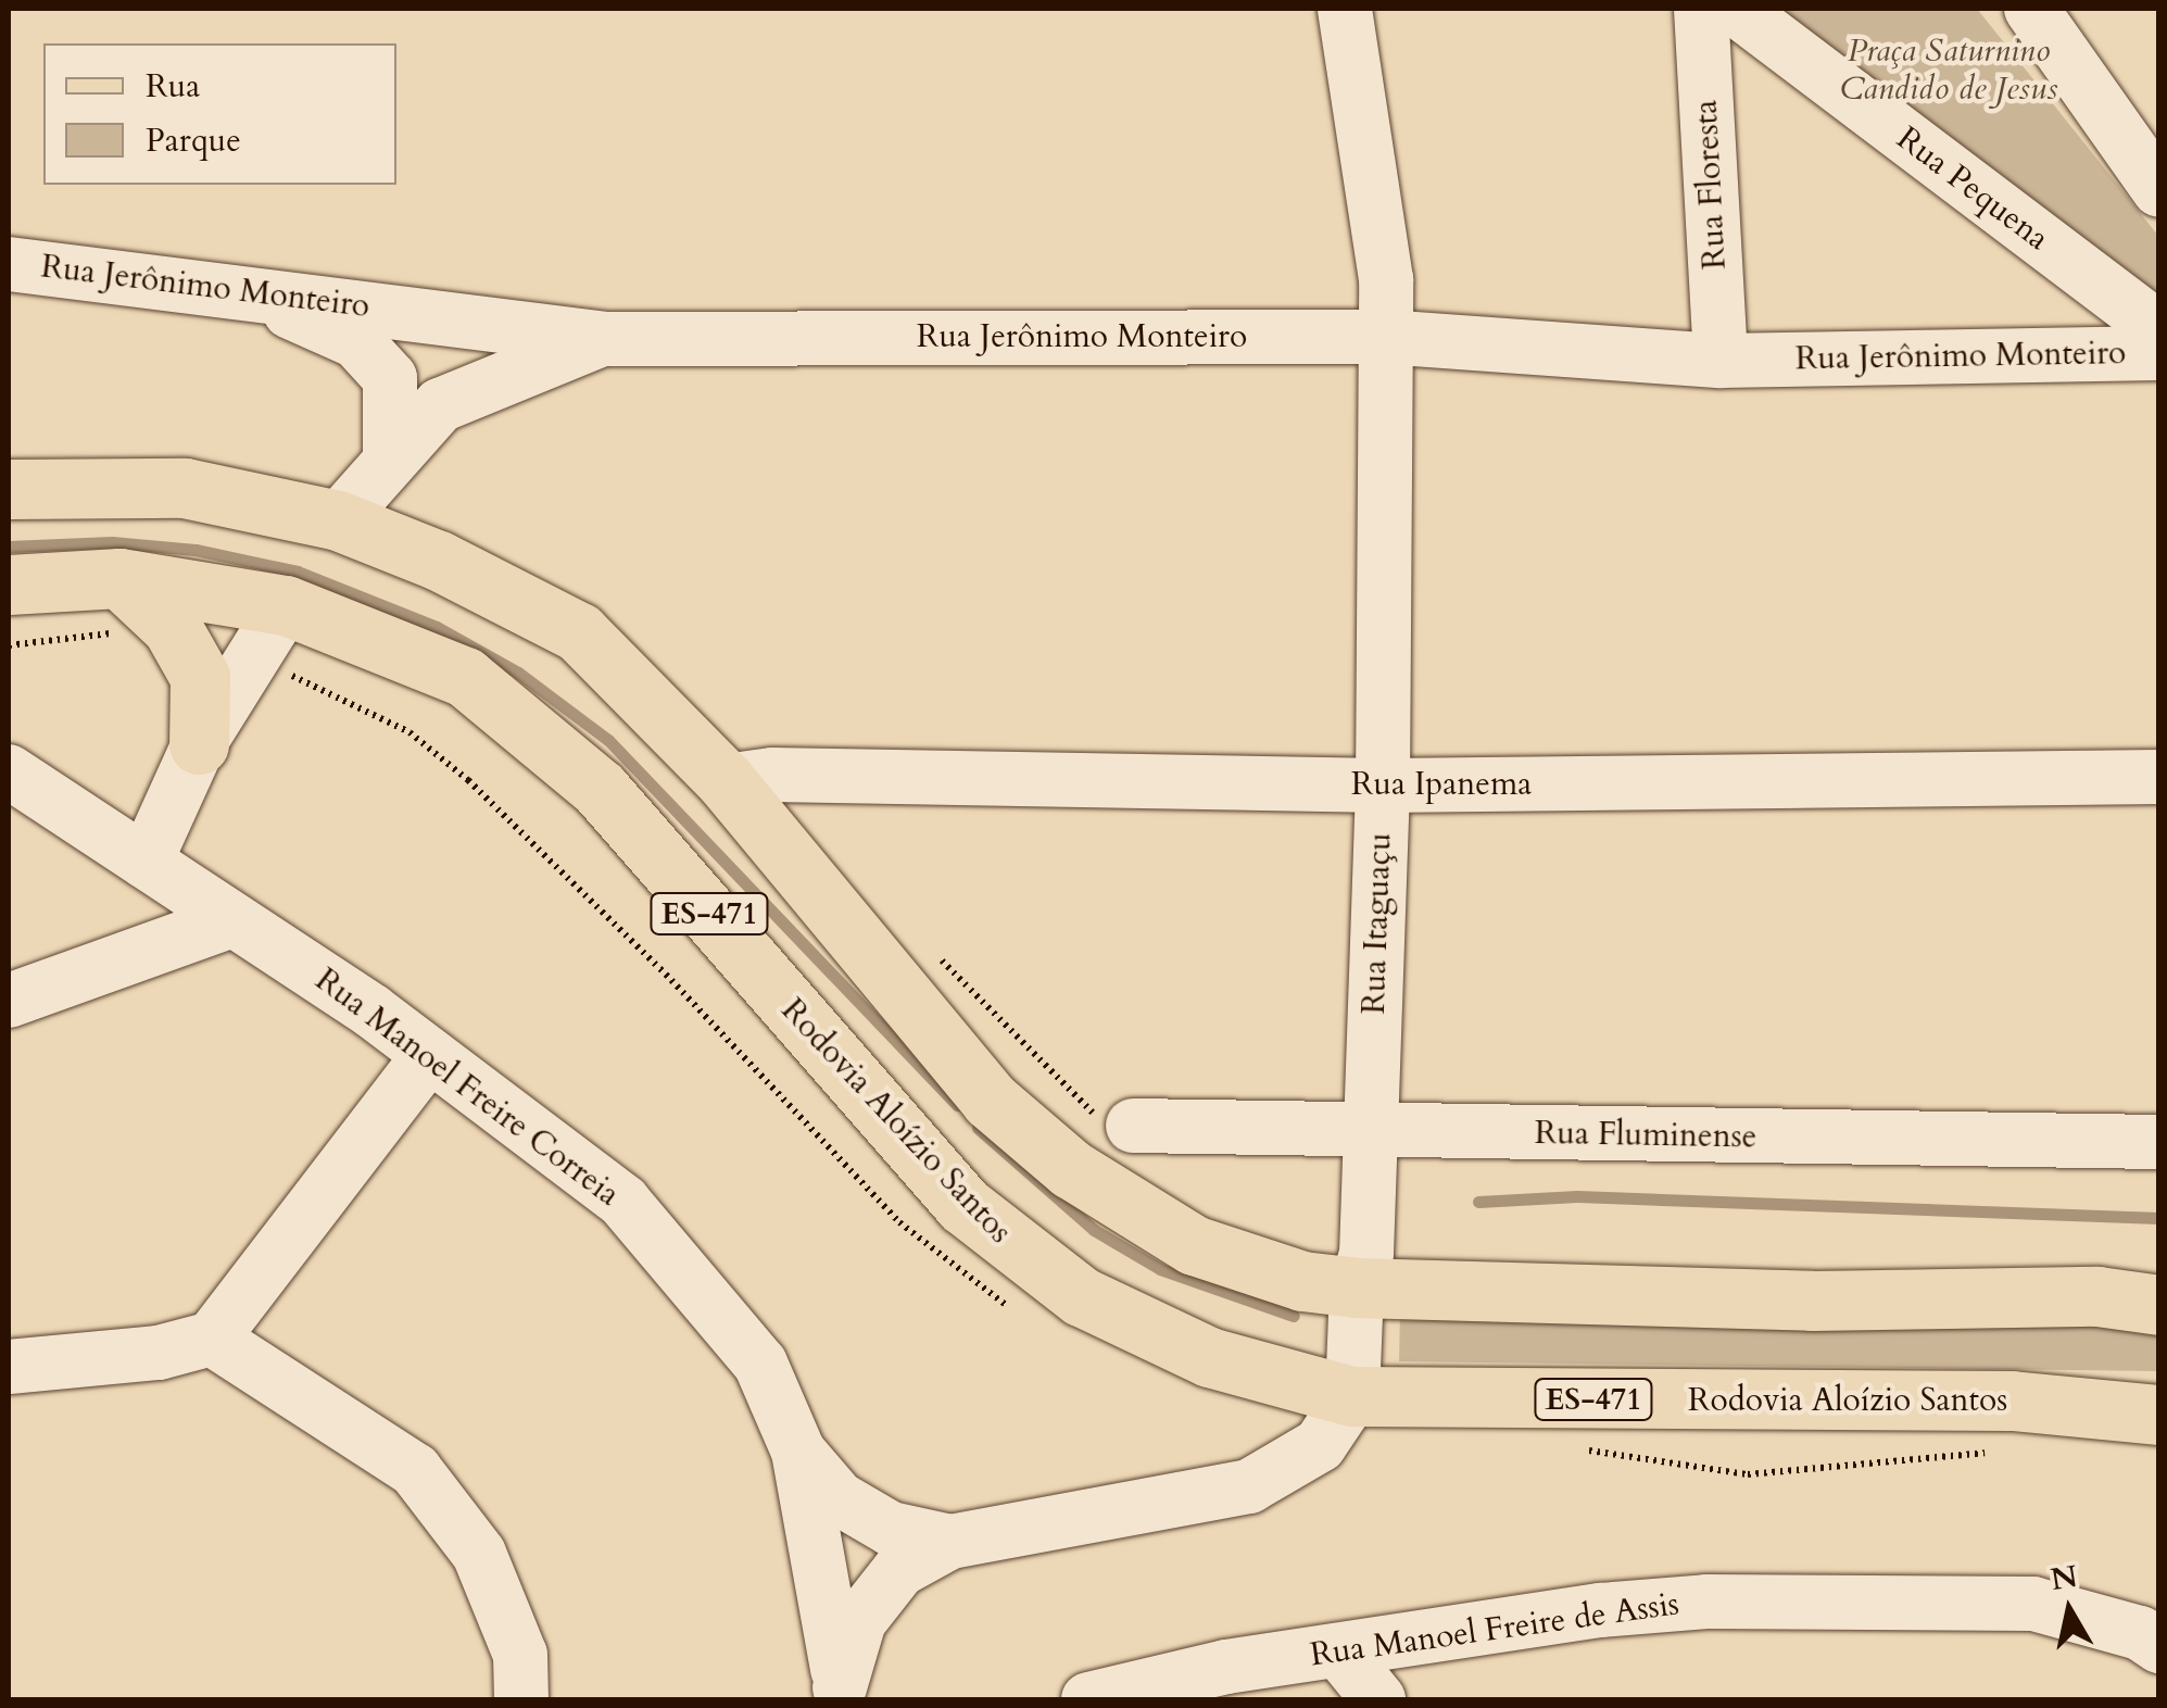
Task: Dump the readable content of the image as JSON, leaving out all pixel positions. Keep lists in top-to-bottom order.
{
  "streets": {
    "main road": ["ES-471", "Rodovia Aloízio Santos"],
    "street": [
      "Rua Floresta",
      "Rua Pequena",
      "Rua Jerônimo Monteiro",
      "Rua Ipanema",
      "Rua Itaguaçu",
      "Rua Manoel Freire Correia",
      "Rua Fluminense",
      "Rua Manoel Freire de Assis"
    ]
  },
  "crossings": [
    ["Rua Floresta", "Rua Jerônimo Monteiro"],
    ["Rua Jerônimo Monteiro", "Rua Itaguaçu"],
    ["Rua Ipanema", "Rua Itaguaçu"],
    ["Rua Ipanema", "Rodovia Aloízio Santos"],
    ["Rua Itaguaçu", "Rodovia Aloízio Santos"],
    ["Rua Itaguaçu", "Rua Fluminense"]
  ],
  "parks": ["Praça Saturnino Candido de Jesus"],
  "legend": ["Rua", "Parque"],
  "north": "top"
}
